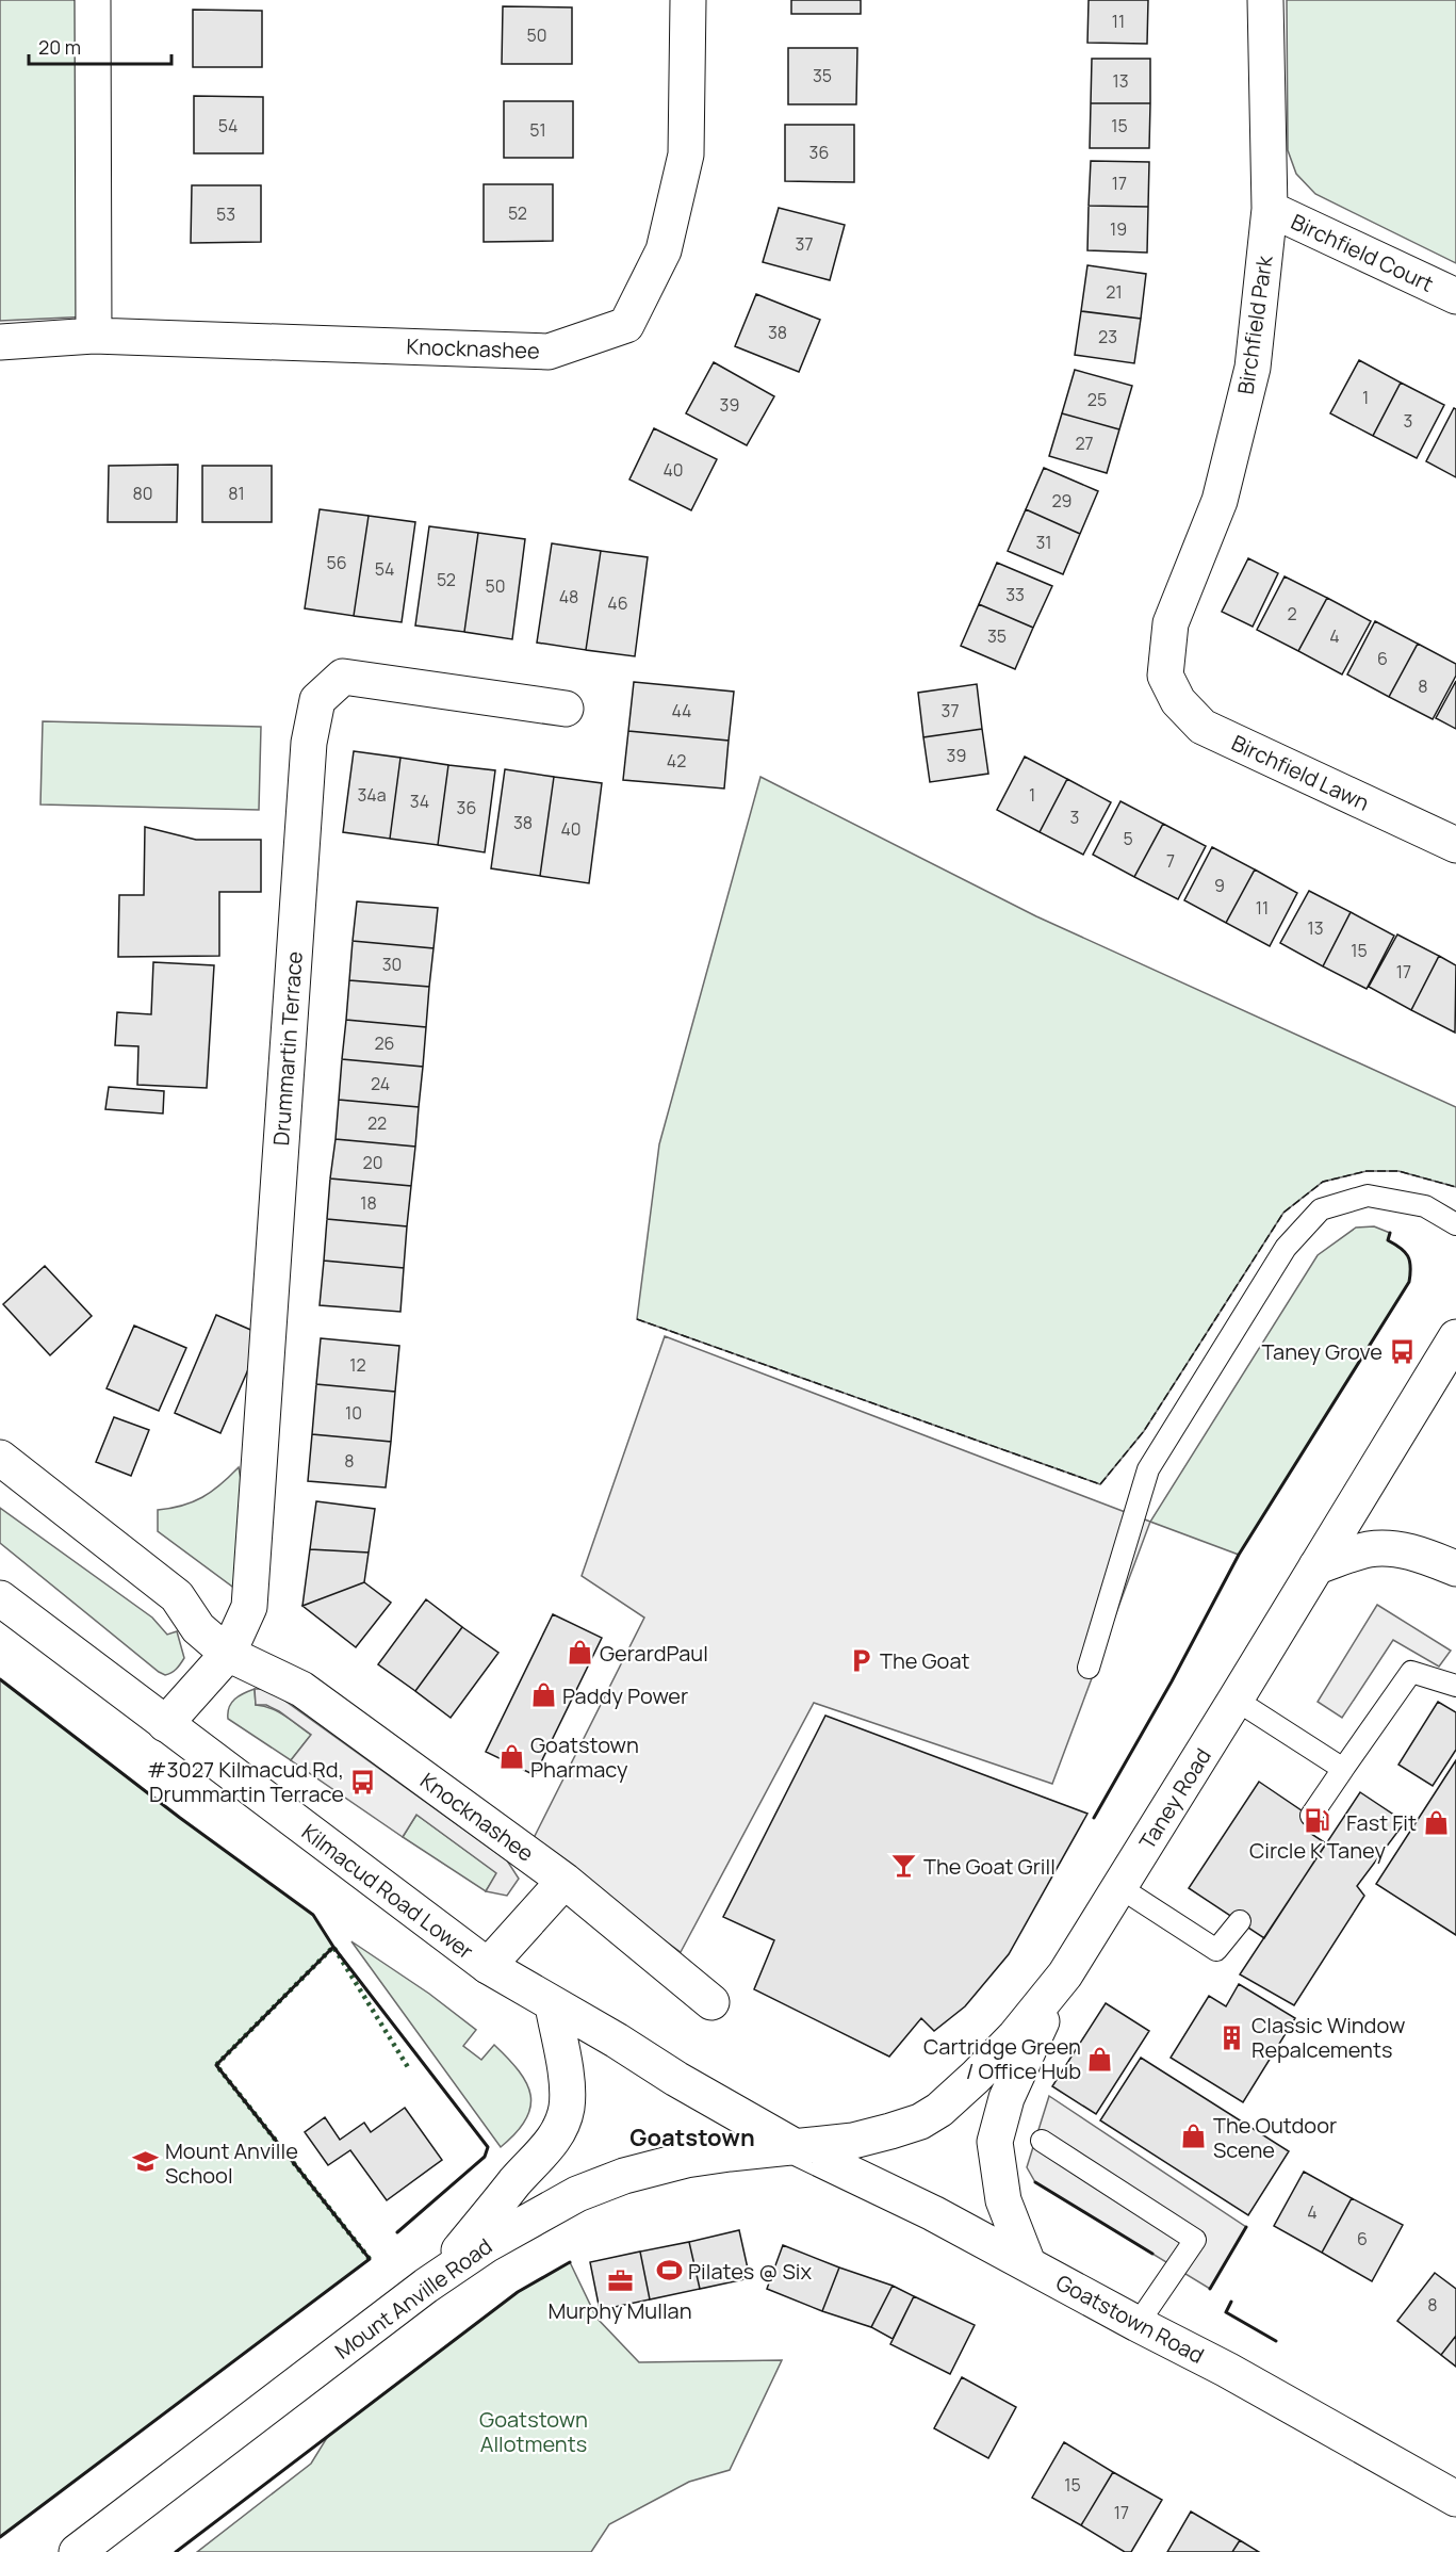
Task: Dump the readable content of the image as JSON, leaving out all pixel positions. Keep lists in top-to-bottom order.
{
  "streets": {
    "street": [
      "Birchfield Court",
      "Birchfield Park",
      "Knocknashee",
      "Birchfield Lawn",
      "Drummartin Terrace",
      "Taney Road",
      "Kilmacud Road Lower",
      "Mount Anville Road",
      "Goatstown Road"
    ]
  },
  "crossings": [
    ["Birchfield Court", "Birchfield Park"],
    ["Birchfield Park", "Birchfield Lawn"],
    ["Knocknashee", "Drummartin Terrace"],
    ["Taney Road", "Kilmacud Road Lower"],
    ["Taney Road", "Mount Anville Road"],
    ["Taney Road", "Goatstown Road"],
    ["Kilmacud Road Lower", "Mount Anville Road"],
    ["Kilmacud Road Lower", "Goatstown Road"],
    ["Mount Anville Road", "Goatstown Road"]
  ],
  "districts": ["Goatstown"],
  "parks": ["Goatstown Allotments"],
  "places": {
    "bus stop": ["Taney Grove", "#3027 Kilmacud Rd, Drummartin Terrace"],
    "shop": [
      "GerardPaul",
      "Paddy Power",
      "Goatstown Pharmacy",
      "Fast Fit",
      "Cartridge Green / Office Hub",
      "The Outdoor Scene"
    ],
    "parking": ["The Goat"],
    "fuel station": ["Circle K Taney"],
    "bar": ["The Goat Grill"],
    "building": ["Classic Window Repalcements"],
    "school or university": ["Mount Anville School"],
    "sports": ["Pilates @ Six"],
    "office": ["Murphy Mullan"]
  },
  "house_numbers": [
    "11",
    "50",
    "35",
    "13",
    "54",
    "15",
    "51",
    "36",
    "17",
    "52",
    "53",
    "19",
    "37",
    "21",
    "38",
    "23",
    "1",
    "25",
    "39",
    "3",
    "27",
    "40",
    "80",
    "81",
    "29",
    "31",
    "56",
    "54",
    "52",
    "50",
    "33",
    "48",
    "46",
    "2",
    "35",
    "4",
    "6",
    "8",
    "44",
    "37",
    "39",
    "42",
    "34a",
    "1",
    "34",
    "36",
    "3",
    "38",
    "40",
    "5",
    "7",
    "9",
    "11",
    "13",
    "15",
    "30",
    "17",
    "26",
    "24",
    "22",
    "20",
    "18",
    "12",
    "10",
    "8",
    "4",
    "6",
    "8",
    "15",
    "17"
  ],
  "scale_bar": "20 m"
}
